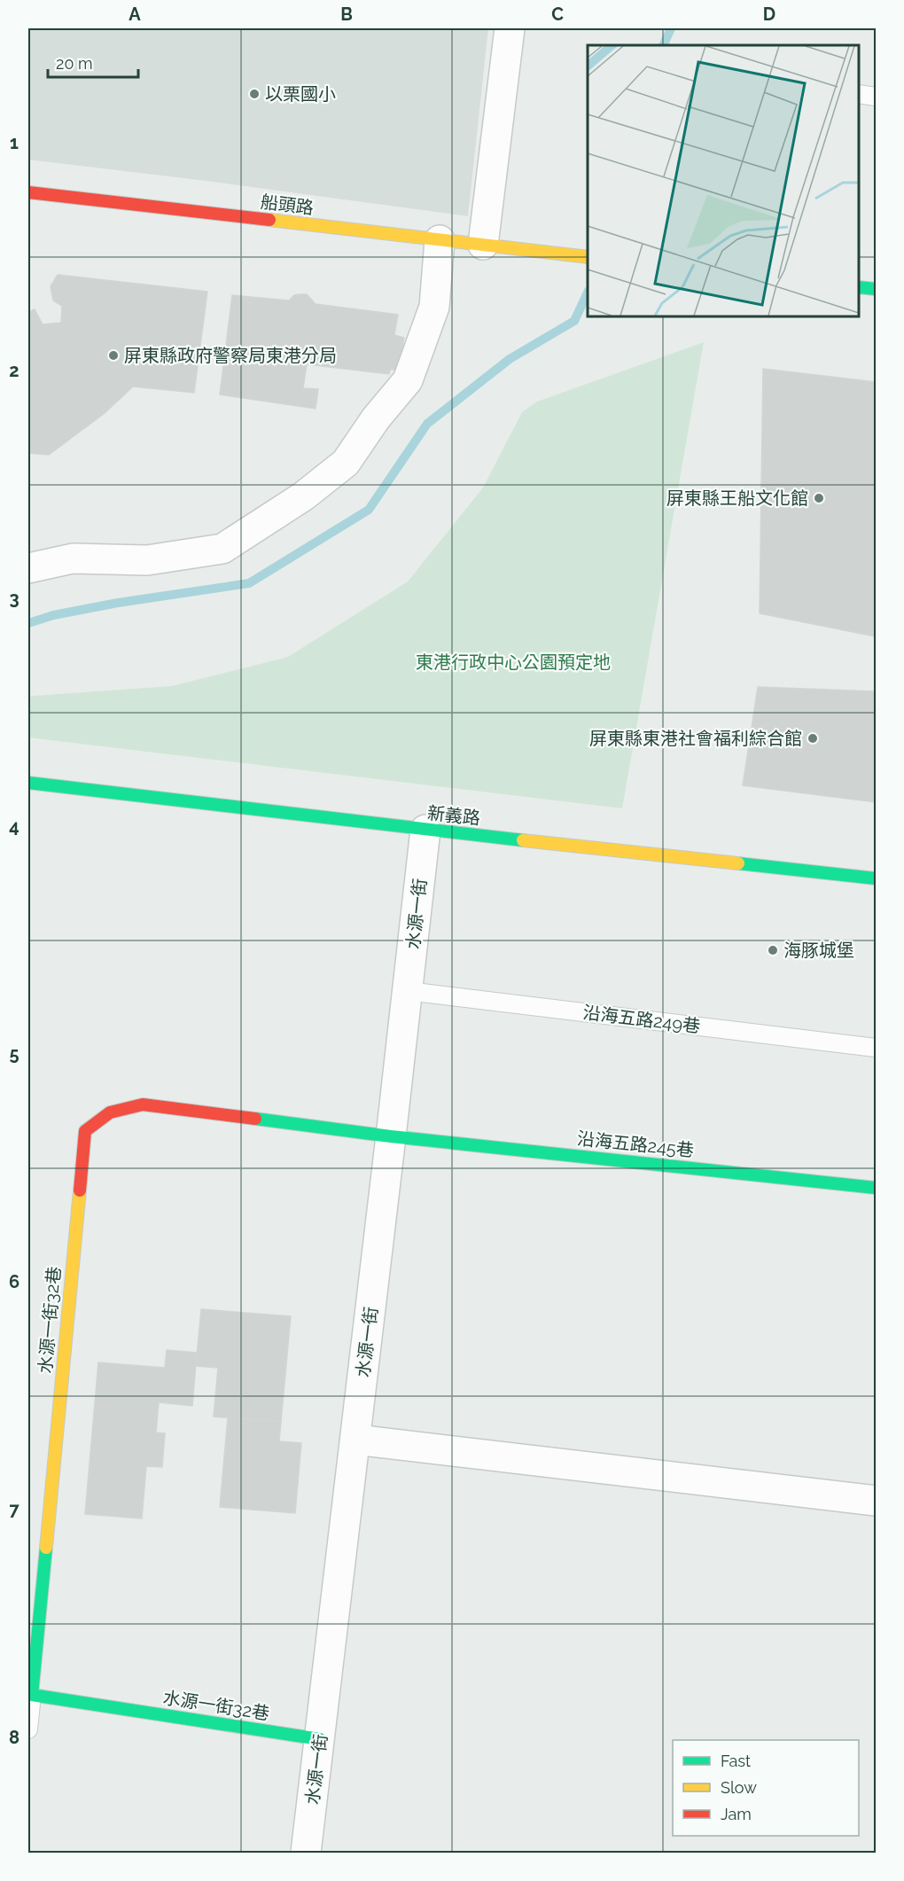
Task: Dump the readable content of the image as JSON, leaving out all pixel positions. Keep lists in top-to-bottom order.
{
  "streets": {
    "street": [
      "船頭路",
      "新義路",
      "水源一街",
      "沿海五路245巷",
      "水源一街32巷"
    ],
    "lane": ["沿海五路249巷"]
  },
  "crossings": [
    ["新義路", "水源一街"],
    ["水源一街", "沿海五路249巷"],
    ["水源一街", "沿海五路245巷"],
    ["水源一街", "水源一街32巷"],
    ["沿海五路245巷", "水源一街32巷"]
  ],
  "parks": ["東港行政中心公園預定地"],
  "places": [
    "以栗國小",
    "屏東縣政府警察局東港分局",
    "屏東縣王船文化館",
    "屏東縣東港社會福利綜合館",
    "海豚城堡"
  ],
  "legend": ["Fast", "Slow", "Jam"],
  "scale_bar": "20 m",
  "grid": {
    "columns": [
      "A",
      "B",
      "C",
      "D"
    ],
    "rows": [
      "1",
      "2",
      "3",
      "4",
      "5",
      "6",
      "7",
      "8"
    ]
  }
}
